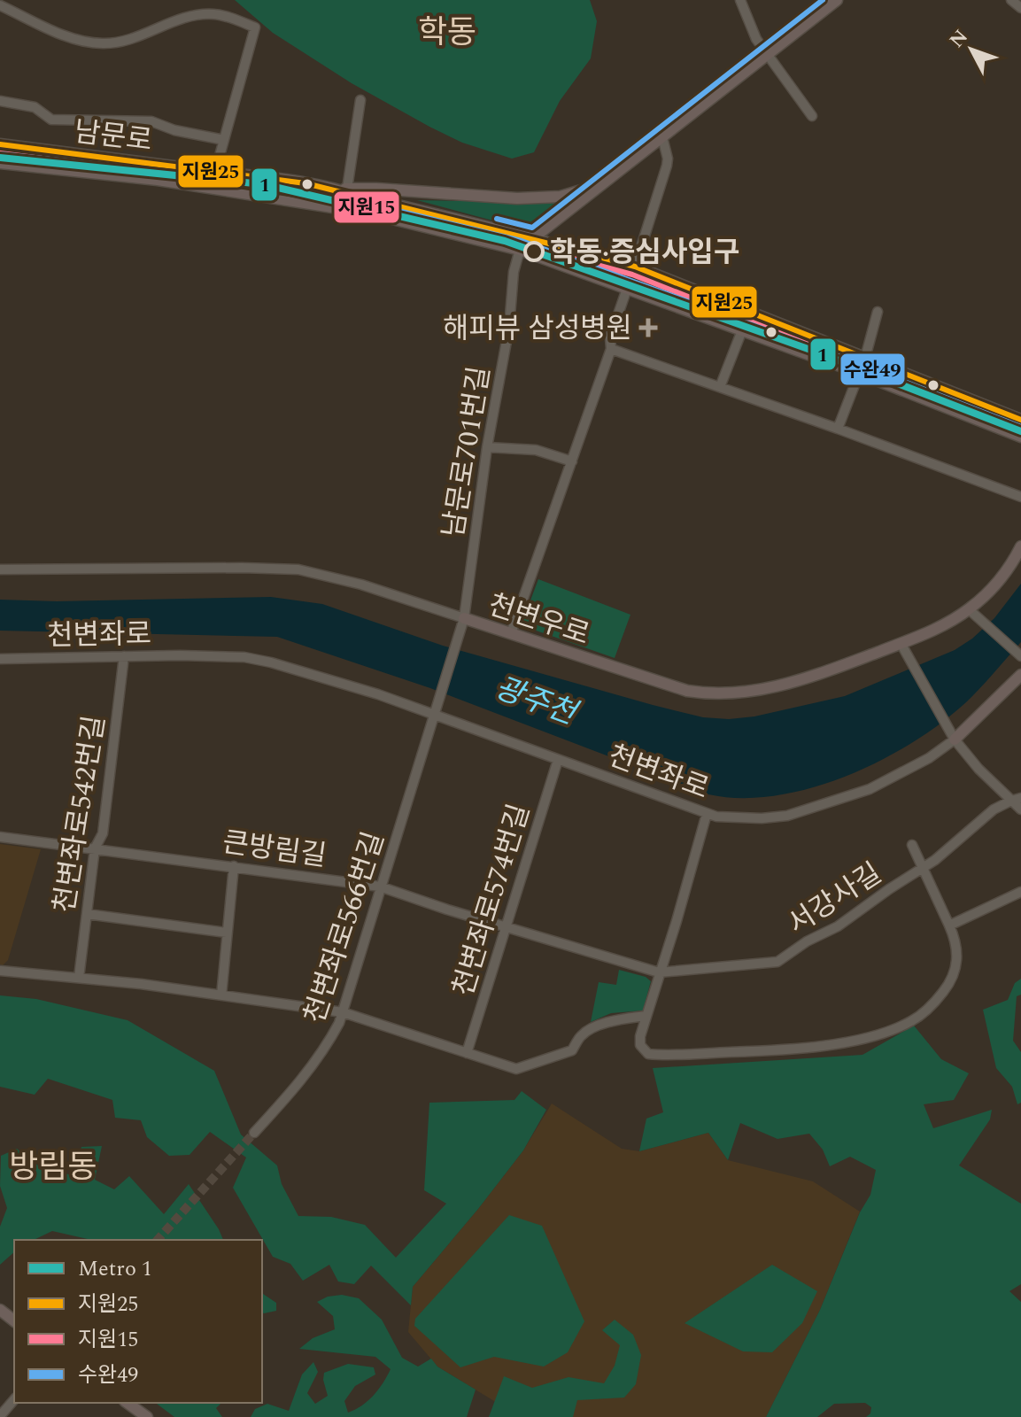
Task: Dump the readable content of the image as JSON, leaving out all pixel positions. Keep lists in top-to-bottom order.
{
  "streets": {
    "main road": ["남문로", "천변우로", "천변좌로"],
    "street": [
      "남문로701번길",
      "천변좌로542번길",
      "큰방림길",
      "서강사길",
      "천변좌로574번길",
      "천변좌로566번길"
    ]
  },
  "crossings": [
    ["남문로", "남문로701번길"],
    ["남문로701번길", "천변우로"],
    ["남문로701번길", "천변좌로"],
    ["남문로701번길", "천변좌로566번길"],
    ["천변좌로", "천변좌로542번길"],
    ["천변좌로", "천변좌로574번길"],
    ["천변좌로", "천변좌로566번길"],
    ["천변좌로542번길", "큰방림길"],
    ["큰방림길", "서강사길"],
    ["큰방림길", "천변좌로574번길"],
    ["큰방림길", "천변좌로566번길"]
  ],
  "districts": ["학동", "방림동"],
  "water": ["광주천"],
  "places": {
    "other": ["학동·증심사입구"],
    "health": ["해피뷰 삼성병원"]
  },
  "lines": [
    "transit line 수완49",
    "transit line 지원25",
    "transit line 지원15",
    "metro line 1"
  ],
  "legend": [
    "Metro 1",
    "지원25",
    "지원15",
    "수완49"
  ],
  "north": "top left"
}
